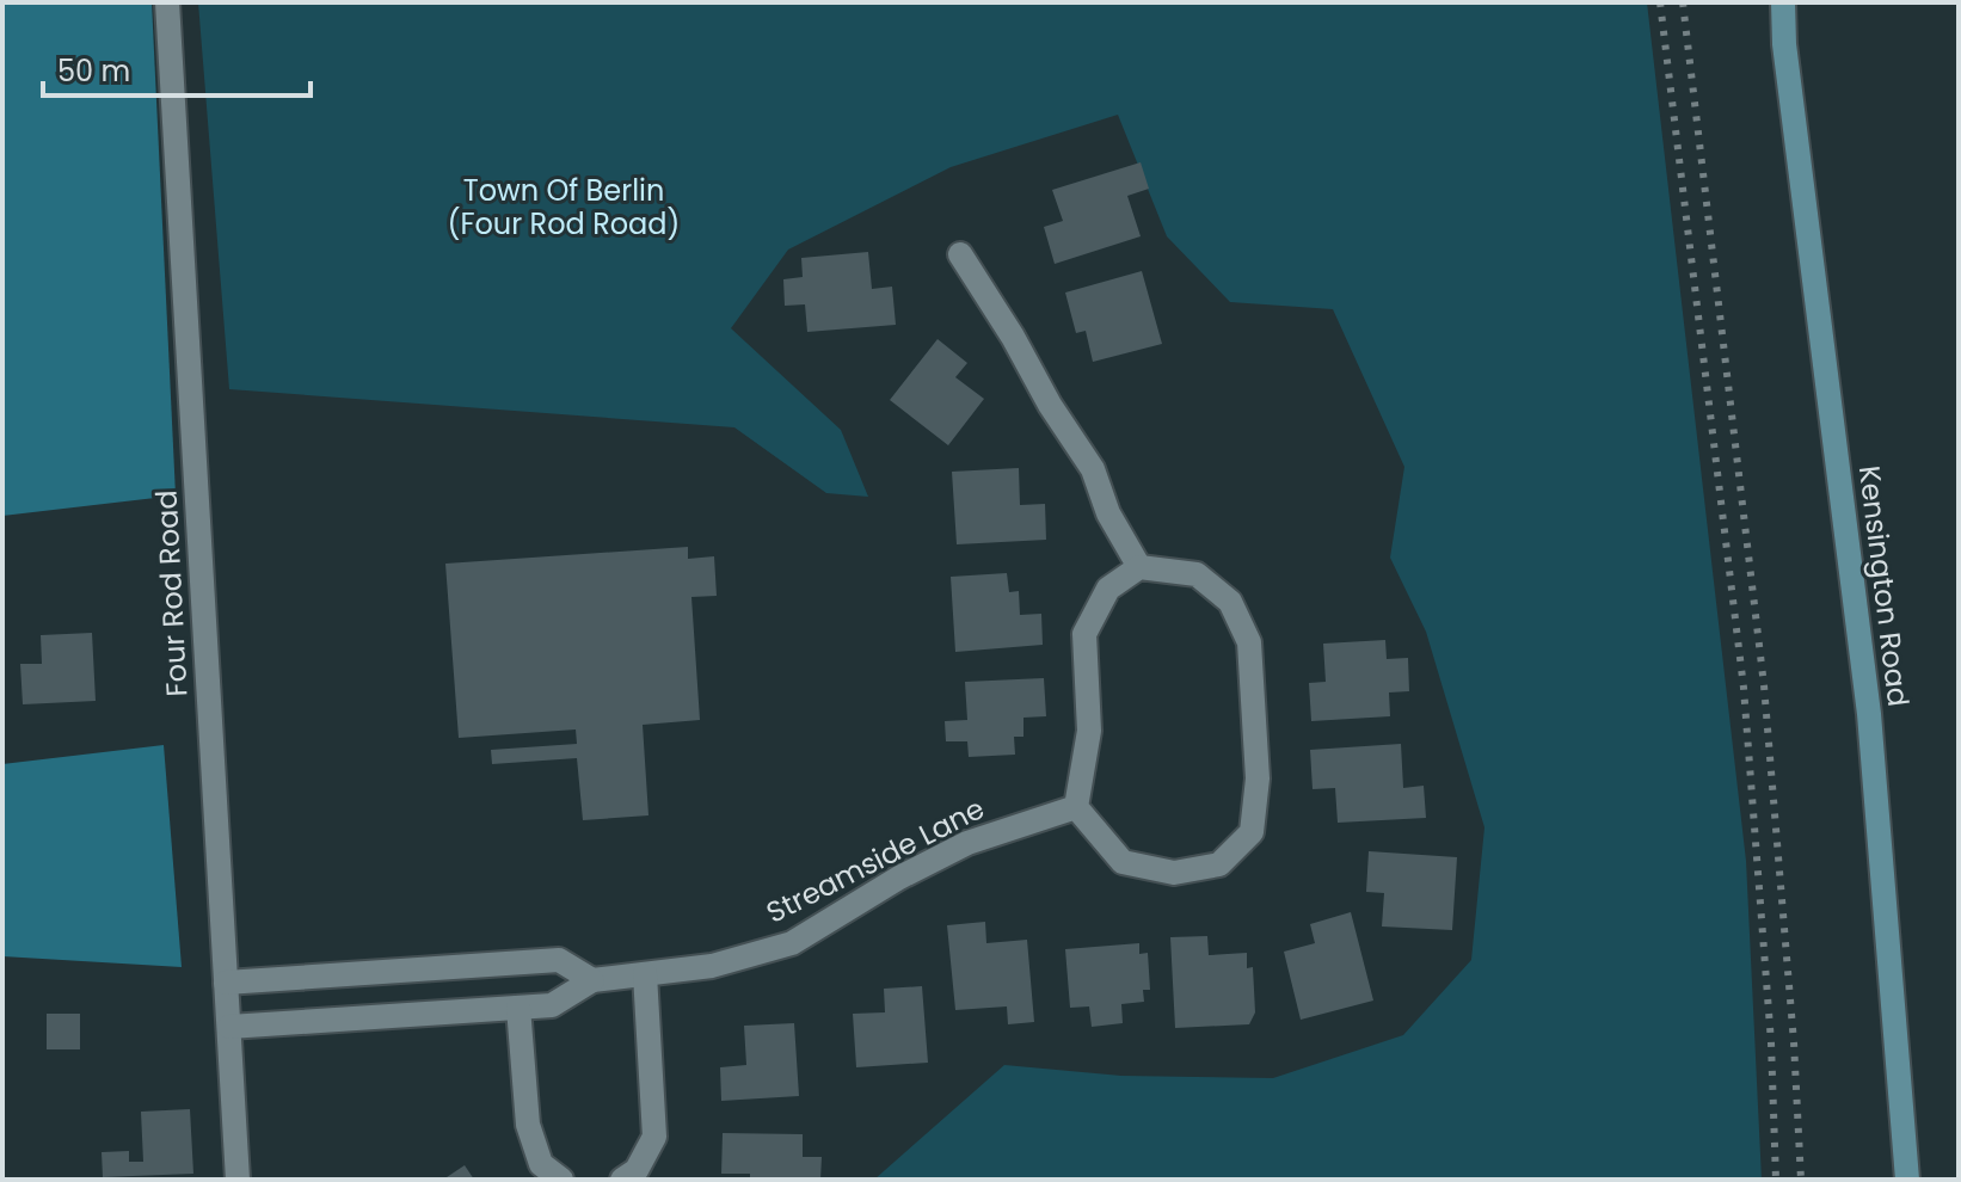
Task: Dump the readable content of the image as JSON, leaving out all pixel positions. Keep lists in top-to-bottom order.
{
  "streets": {
    "street": ["Kensington Road", "Four Rod Road", "Streamside Lane"]
  },
  "crossings": [
    ["Four Rod Road", "Streamside Lane"]
  ],
  "parks": ["Town Of Berlin (Four Rod Road)"],
  "scale_bar": "50 m"
}
